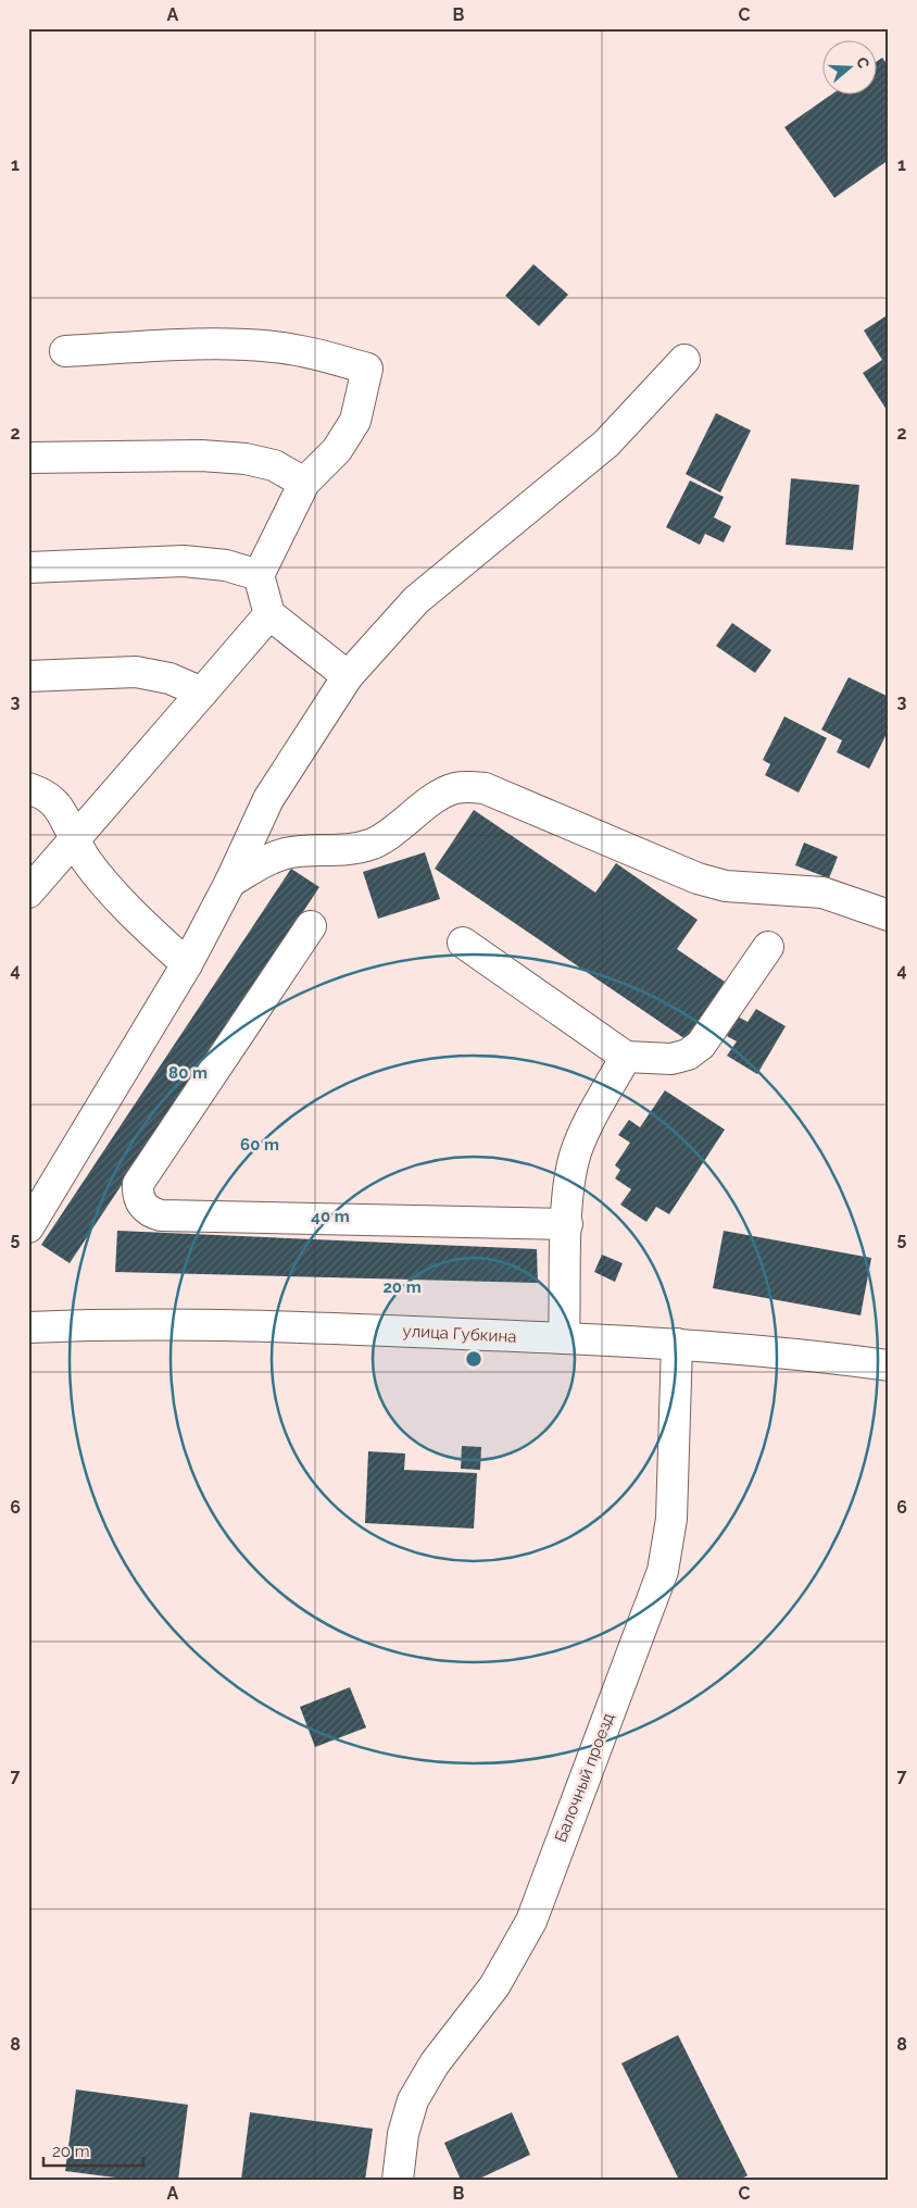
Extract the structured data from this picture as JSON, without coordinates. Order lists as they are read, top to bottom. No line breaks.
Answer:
{"streets":{"street":["улица Губкина","Балочный проезд"]},"crossings":[["улица Губкина","Балочный проезд"]],"scale_bar":"20 m","north":"right","grid":{"columns":["A","B","C"],"rows":["1","2","3","4","5","6","7","8"]},"rings":["80 m","60 m","40 m","20 m"]}
